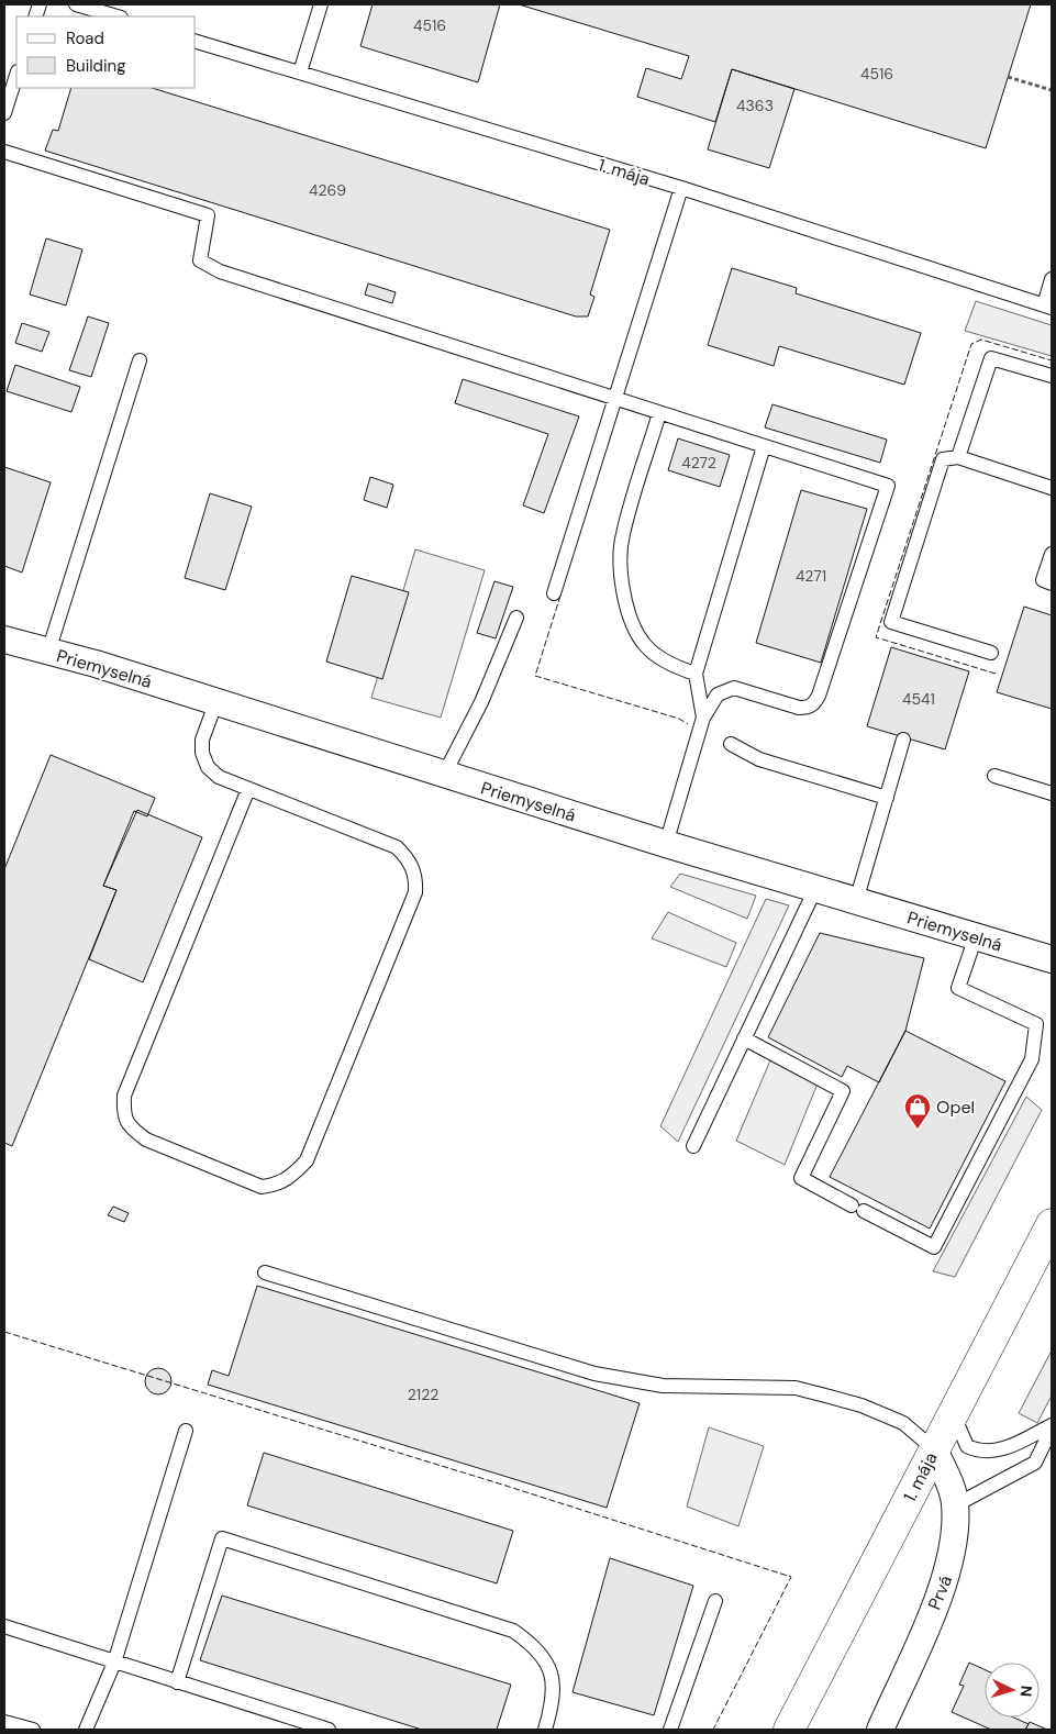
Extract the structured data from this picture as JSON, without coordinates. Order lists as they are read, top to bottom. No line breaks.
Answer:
{"streets":{"main road":["1. mája"],"street":["Priemyselná","Prvá"]},"crossings":[["1. mája","Prvá"]],"places":{"shop":["Opel"]},"house_numbers":["4516","4516","4363","4269","4272","4271","4541","2122"],"legend":["Road","Building"],"north":"right"}
